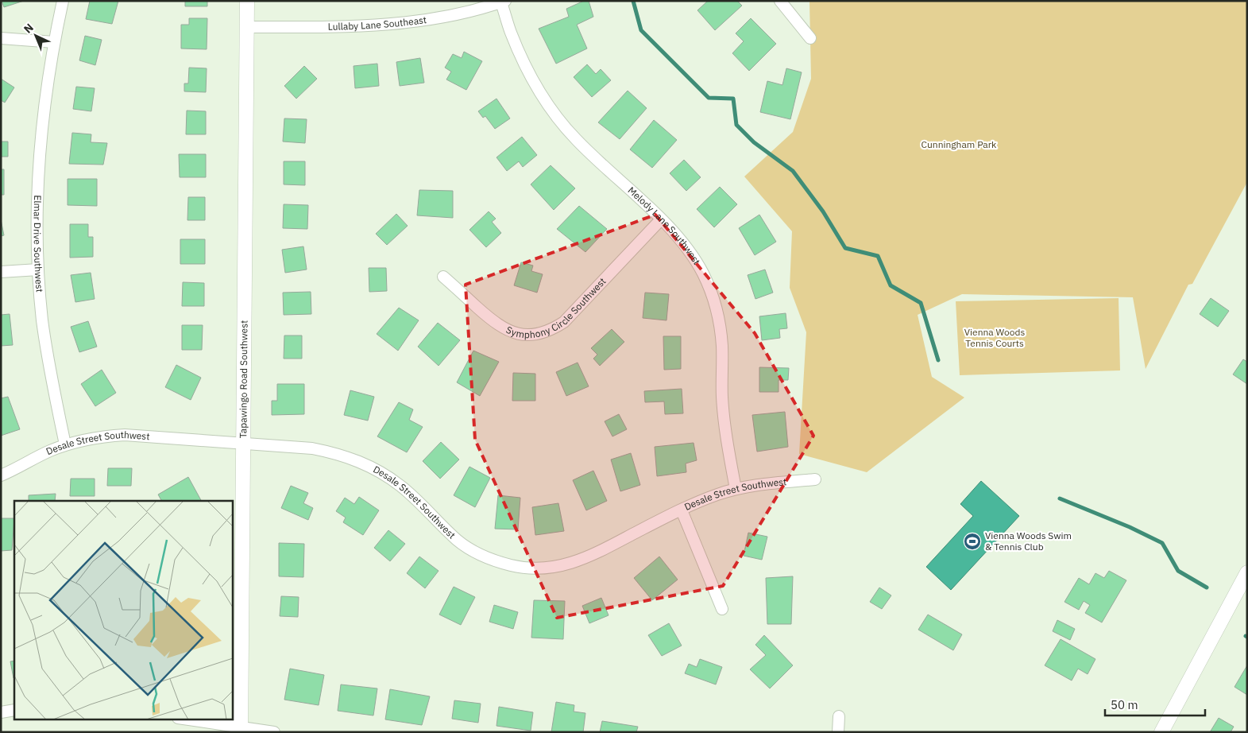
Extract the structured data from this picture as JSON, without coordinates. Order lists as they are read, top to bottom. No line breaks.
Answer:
{"streets":{"street":["Lullaby Lane Southeast","Melody Lane Southwest","Elmar Drive Southwest","Symphony Circle Southwest","Tapawingo Road Southwest","Desale Street Southwest"]},"crossings":[["Lullaby Lane Southeast","Melody Lane Southwest"],["Lullaby Lane Southeast","Tapawingo Road Southwest"],["Melody Lane Southwest","Symphony Circle Southwest"],["Melody Lane Southwest","Desale Street Southwest"],["Elmar Drive Southwest","Desale Street Southwest"],["Tapawingo Road Southwest","Desale Street Southwest"]],"parks":["Cunningham Park","Vienna Woods Tennis Courts"],"places":{"sports":["Vienna Woods Swim & Tennis Club"]},"scale_bar":"50 m","north":"top left"}
